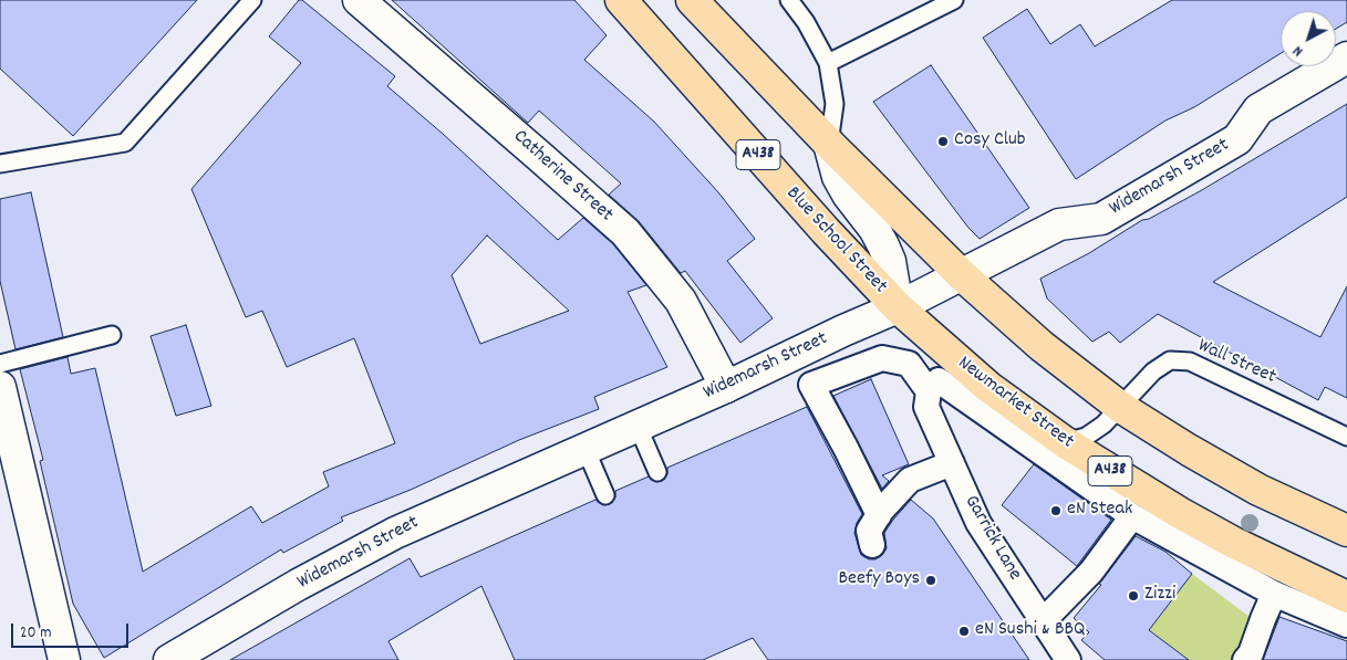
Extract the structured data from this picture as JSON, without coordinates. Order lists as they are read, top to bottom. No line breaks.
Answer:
{"streets":{"highway":["A438","Blue School Street","Newmarket Street"],"street":["Catherine Street","Widemarsh Street","Garrick Lane"],"lane":["Wall Street"]},"crossings":[["Catherine Street","Widemarsh Street"],["Widemarsh Street","Blue School Street"],["Widemarsh Street","Newmarket Street"],["Blue School Street","Newmarket Street"],["Wall Street","Newmarket Street"]],"places":["Cosy Club","eN Steak","Beefy Boys","Zizzi","eN Sushi & BBQ"],"scale_bar":"20 m","north":"bottom left"}
